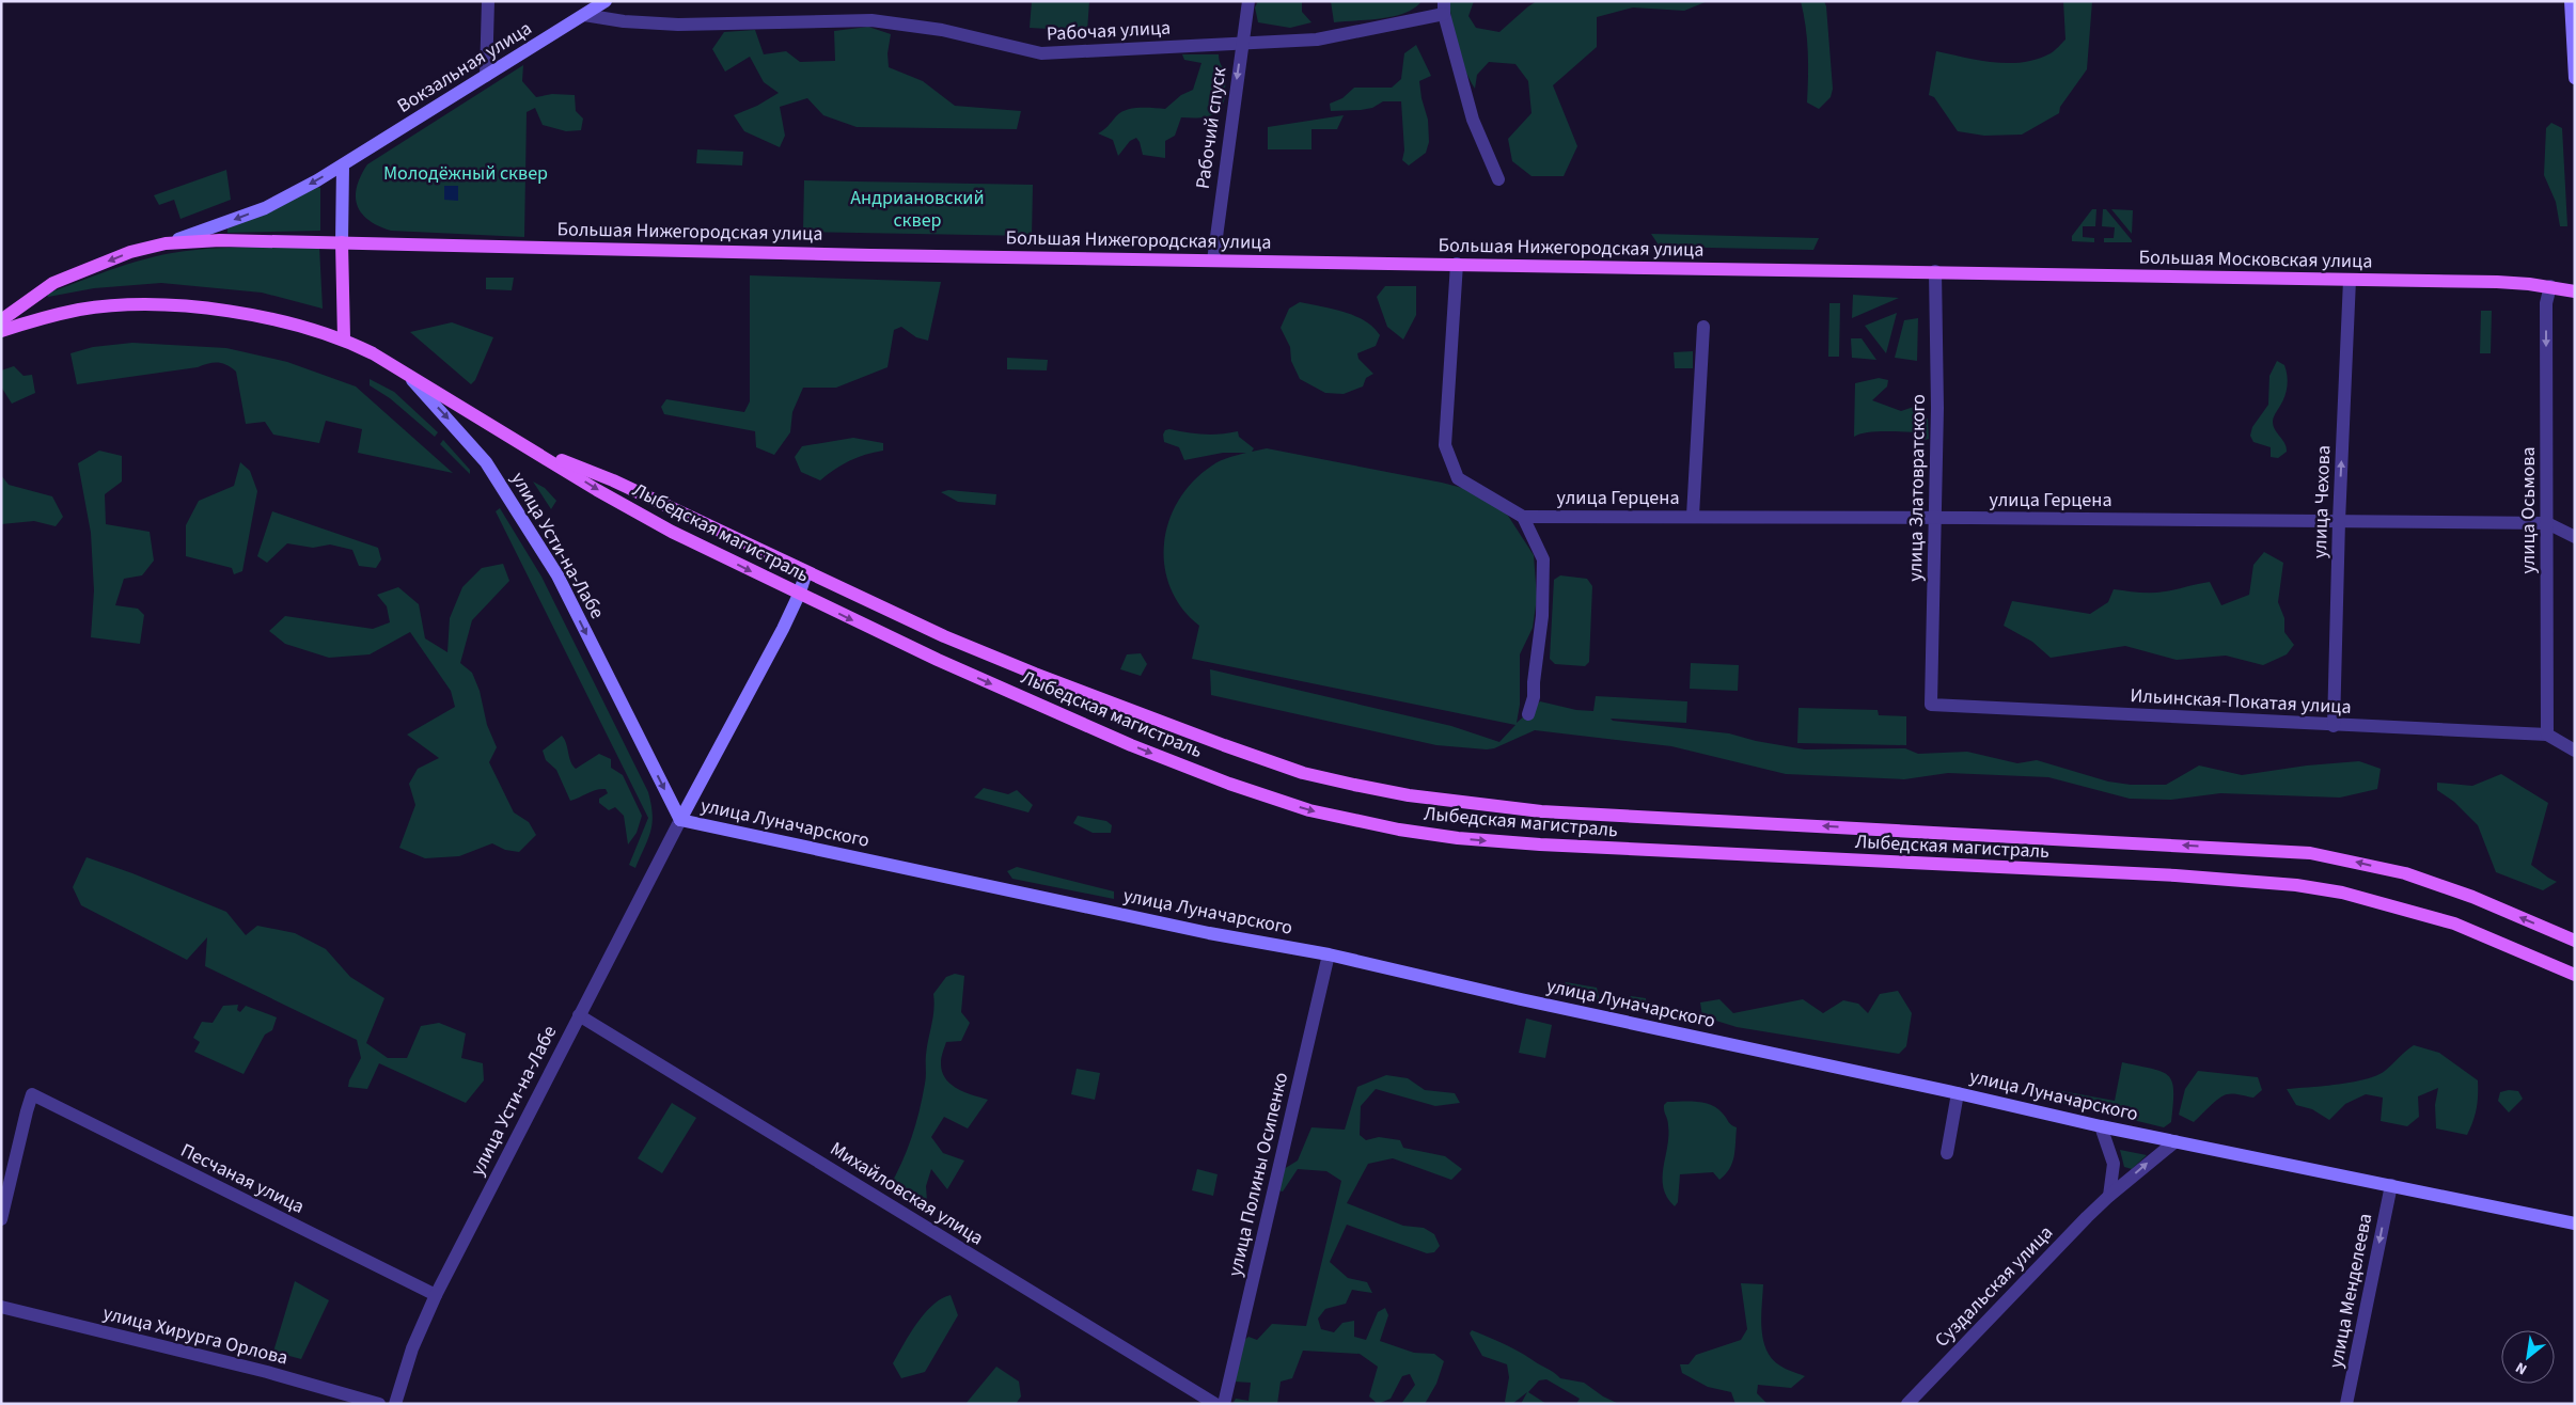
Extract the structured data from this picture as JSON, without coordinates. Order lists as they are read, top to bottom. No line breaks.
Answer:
{"streets":{"main road":["Вокзальная улица","Большая Нижегородская улица","Большая Московская улица","Лыбедская магистраль","улица Усти-на-Лабе","улица Луначарского"],"street":["Рабочая улица","Рабочий спуск","улица Златовратского","улица Герцена","улица Чехова","улица Осьмова","Ильинская-Покатая улица","улица Полины Осипенко","Песчаная улица","Михайловская улица","Суздальская улица","улица Менделеева","улица Хирурга Орлова"]},"crossings":[["Рабочая улица","Вокзальная улица"],["Рабочая улица","Рабочий спуск"],["Вокзальная улица","Большая Нижегородская улица"],["Рабочий спуск","Большая Нижегородская улица"],["Большая Нижегородская улица","Большая Московская улица"],["Большая Нижегородская улица","улица Златовратского"],["Большая Московская улица","улица Златовратского"],["Большая Московская улица","улица Чехова"],["Большая Московская улица","улица Осьмова"],["улица Златовратского","улица Герцена"],["улица Златовратского","Ильинская-Покатая улица"],["улица Герцена","улица Чехова"],["улица Герцена","улица Осьмова"],["улица Чехова","Ильинская-Покатая улица"],["улица Осьмова","Ильинская-Покатая улица"],["Лыбедская магистраль","улица Усти-на-Лабе"],["улица Усти-на-Лабе","улица Луначарского"],["улица Усти-на-Лабе","Песчаная улица"],["улица Усти-на-Лабе","Михайловская улица"],["улица Луначарского","улица Полины Осипенко"],["улица Луначарского","Суздальская улица"],["улица Луначарского","улица Менделеева"]],"one_way":["Вокзальная улица","Рабочий спуск","улица Чехова","улица Осьмова","улица Менделеева"],"parks":["Молодёжный сквер","Андриановский сквер"],"north":"bottom left"}
